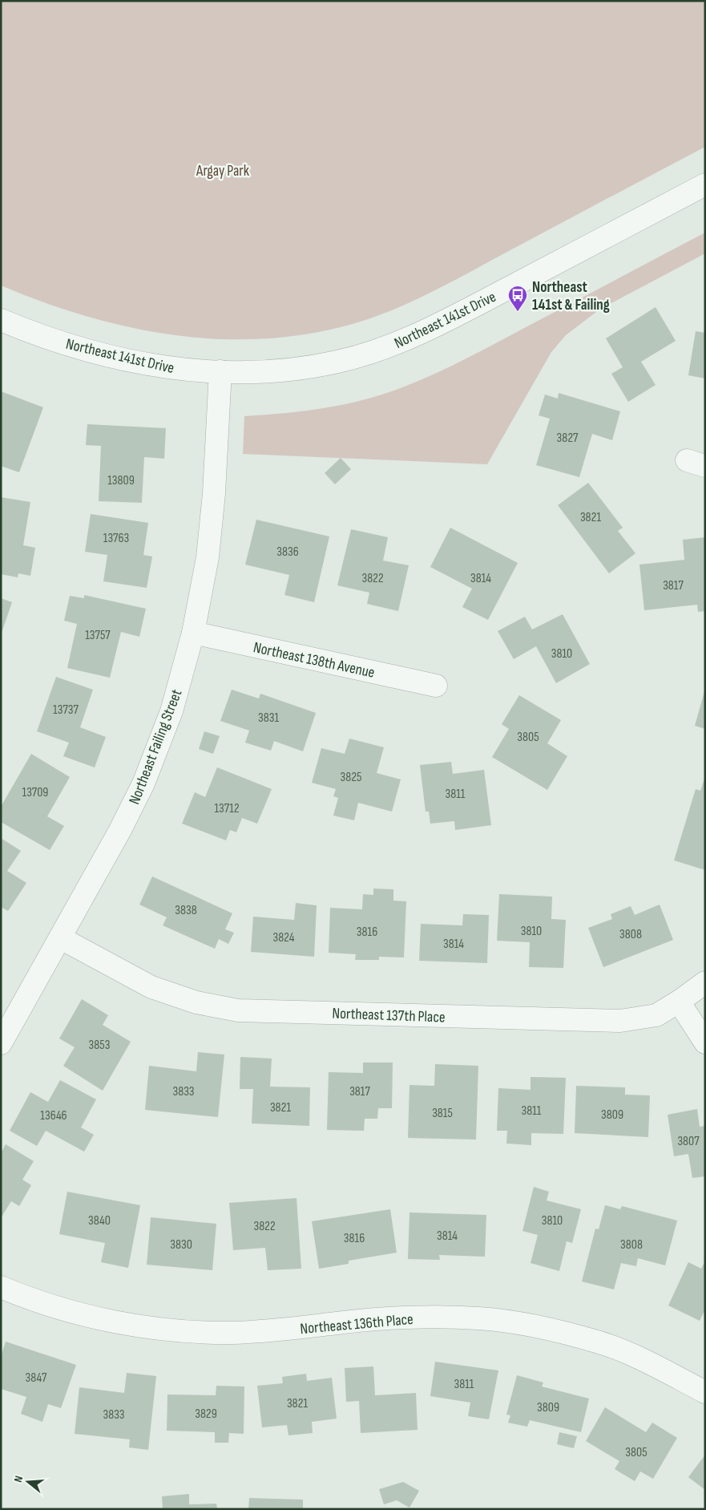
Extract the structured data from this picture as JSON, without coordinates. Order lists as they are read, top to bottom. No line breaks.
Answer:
{"streets":{"street":["Northeast 141st Drive","Northeast 138th Avenue","Northeast Failing Street","Northeast 137th Place","Northeast 136th Place"]},"crossings":[["Northeast 141st Drive","Northeast Failing Street"],["Northeast 138th Avenue","Northeast Failing Street"],["Northeast Failing Street","Northeast 137th Place"]],"parks":["Argay Park"],"places":{"bus stop":["Northeast 141st & Failing"]},"house_numbers":["3827","13809","3821","13763","3836","3822","3814","3817","13757","3810","13737","3831","3805","3825","13709","3811","13712","3838","3810","3816","3808","3824","3814","3853","3833","3817","3821","3811","3815","3809","13646","3807","3840","3810","3822","3814","3816","3830","3808","3847","3811","3821","3809","3829","3833","3805"],"north":"left"}
